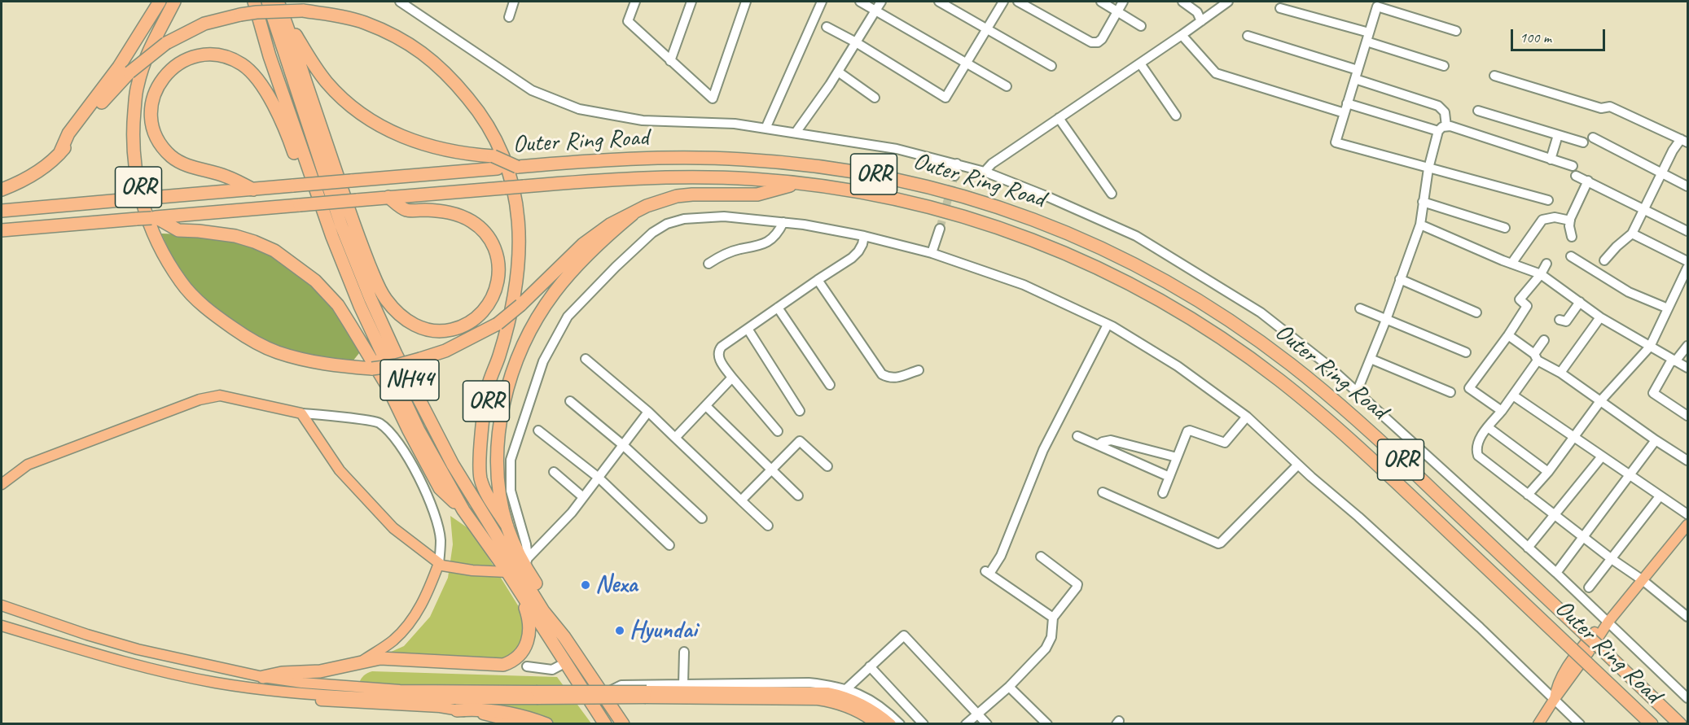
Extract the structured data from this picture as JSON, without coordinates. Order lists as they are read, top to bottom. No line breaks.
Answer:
{"streets":{"highway":["Outer Ring Road","ORR","NH44"]},"crossings":[["Outer Ring Road","ORR"],["ORR","NH44"]],"places":["Nexa","Hyundai"],"scale_bar":"100 m"}
